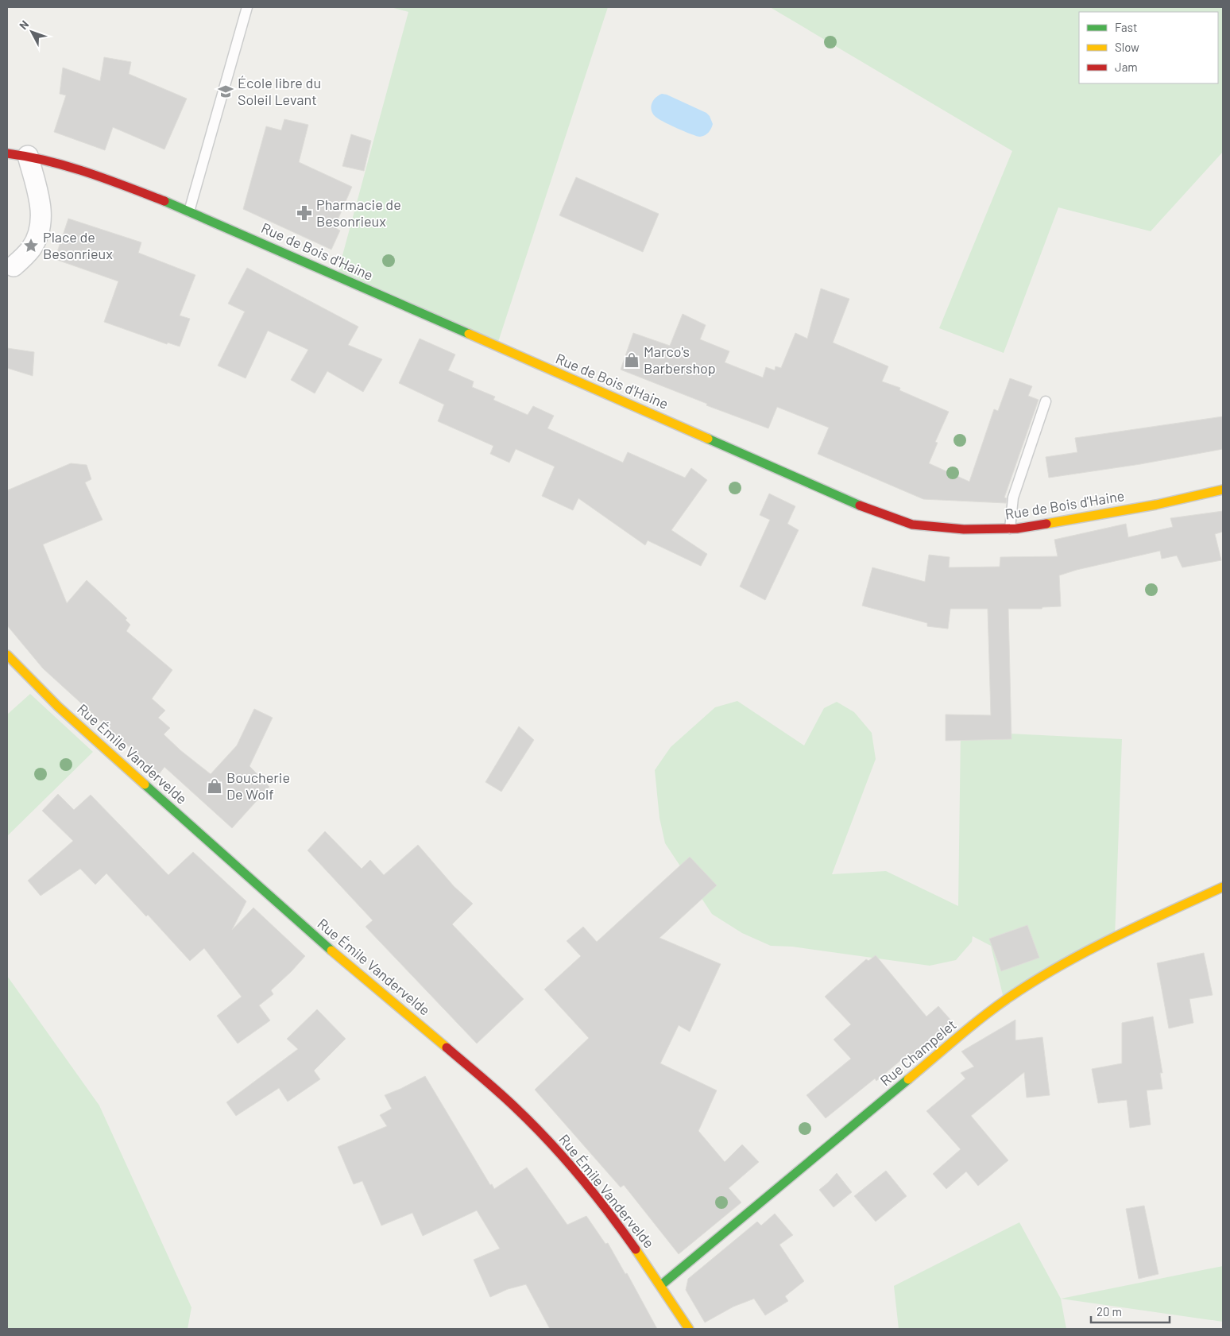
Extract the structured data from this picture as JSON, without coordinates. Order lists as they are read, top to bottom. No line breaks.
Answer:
{"streets":{"street":["Rue de Bois d'Haine","Rue Émile Vandervelde","Rue Champelet"]},"crossings":[["Rue Émile Vandervelde","Rue Champelet"]],"places":{"school or university":["École libre du Soleil Levant"],"pharmacy":["Pharmacie de Besonrieux"],"place":["Place de Besonrieux"],"shop":["Marco's Barbershop","Boucherie De Wolf"]},"legend":["Fast","Slow","Jam"],"scale_bar":"20 m","north":"top left"}
